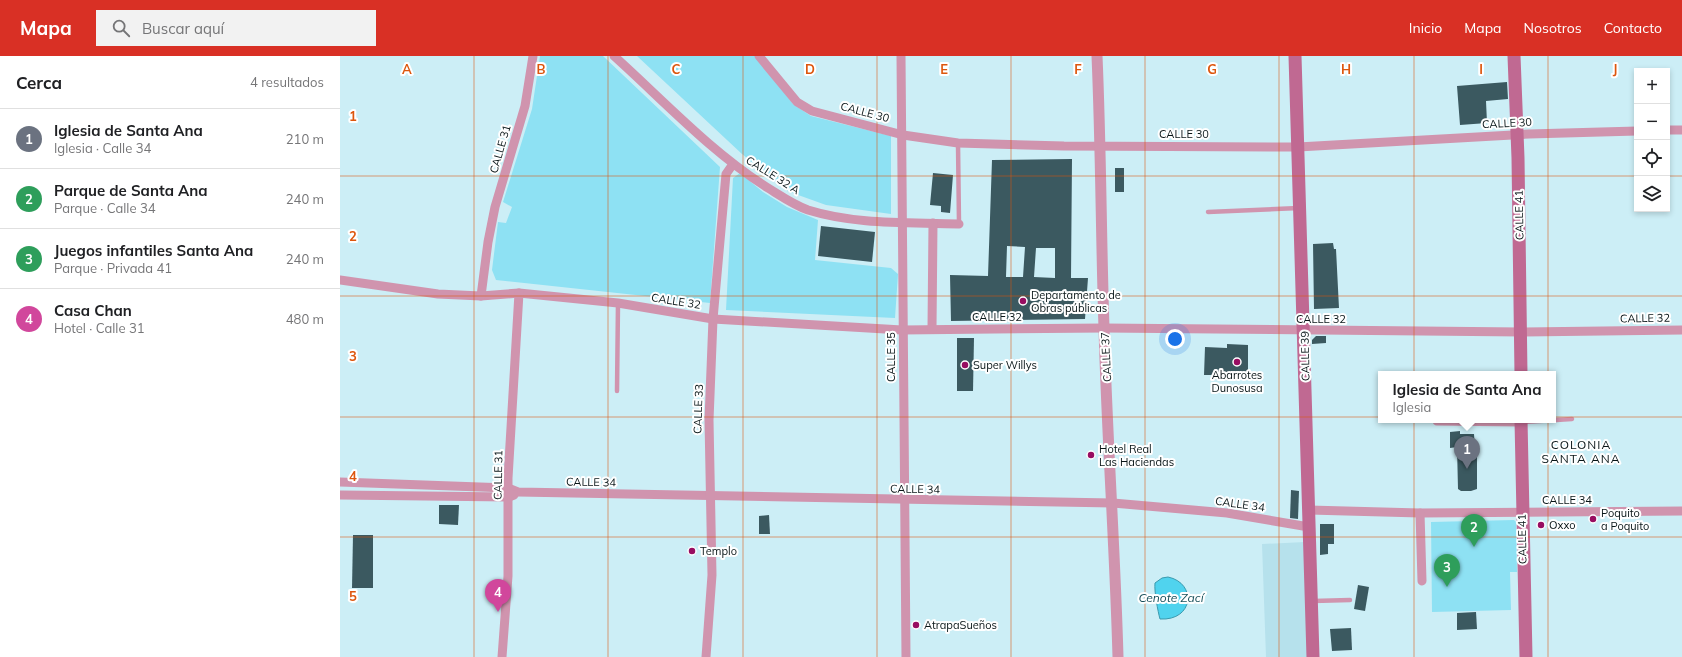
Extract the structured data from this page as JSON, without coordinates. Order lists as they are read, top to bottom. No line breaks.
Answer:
{"streets":{"main road":["CALLE 41","CALLE 39"],"street":["CALLE 30","CALLE 31","CALLE 32 A","CALLE 32","CALLE 35","CALLE 37","CALLE 33","CALLE 34"]},"crossings":[["CALLE 30","CALLE 41"],["CALLE 30","CALLE 39"],["CALLE 30","CALLE 35"],["CALLE 30","CALLE 37"],["CALLE 31","CALLE 32"],["CALLE 31","CALLE 34"],["CALLE 32 A","CALLE 35"],["CALLE 32 A","CALLE 33"],["CALLE 41","CALLE 32"],["CALLE 41","CALLE 34"],["CALLE 32","CALLE 39"],["CALLE 32","CALLE 35"],["CALLE 32","CALLE 37"],["CALLE 32","CALLE 33"],["CALLE 39","CALLE 34"],["CALLE 35","CALLE 34"],["CALLE 37","CALLE 34"],["CALLE 33","CALLE 34"]],"districts":["COLONIA SANTA ANA"],"water":["Cenote Zací"],"places":["Departamento de Obras públicas","Abarrotes Dunosusa","Super Willys","Hotel Real Las Haciendas","Poquito a Poquito","Oxxo","Templo","AtrapaSueños"],"page":{"header":"Mapa","search":"Buscar aquí","nav":["Inicio","Mapa","Nosotros","Contacto"],"heading":["Cerca","4 resultados"],"map_buttons":["+","−"],"list":[{"mark":"1","name":"Iglesia de Santa Ana","note":"Iglesia · Calle 34","value":"210 m"},{"mark":"2","name":"Parque de Santa Ana","note":"Parque · Calle 34","value":"240 m"},{"mark":"3","name":"Juegos infantiles Santa Ana","note":"Parque · Privada 41","value":"240 m"},{"mark":"4","name":"Casa Chan","note":"Hotel · Calle 31","value":"480 m"}],"popup":["Iglesia de Santa Ana","Iglesia"],"pins":["1","2","3","4"]},"grid":{"columns":["A","B","C","D","E","F","G","H","I","J"],"rows":["1","2","3","4","5"]}}
